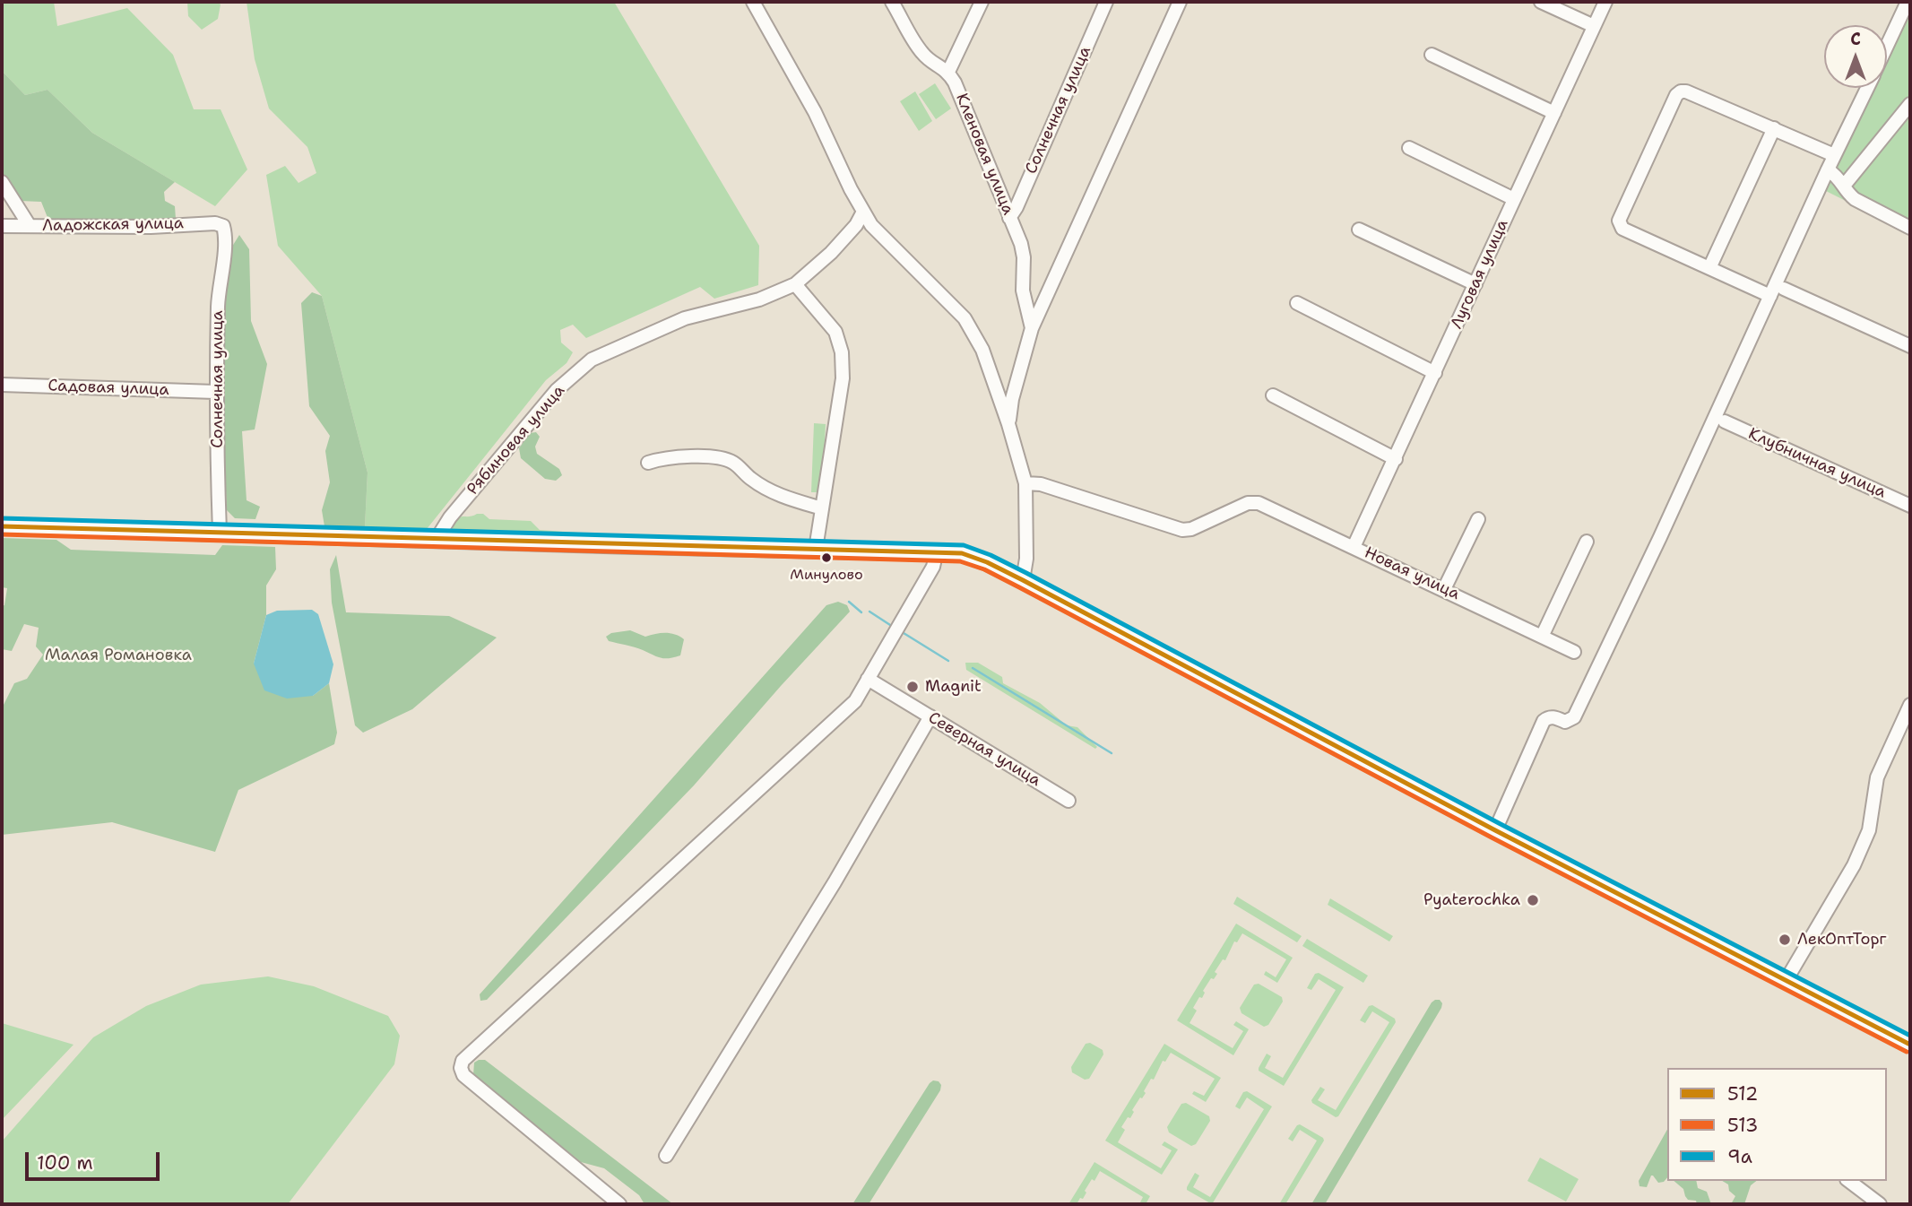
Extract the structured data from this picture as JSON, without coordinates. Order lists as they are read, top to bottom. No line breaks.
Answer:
{"streets":{"street":["Солнечная улица","Кленовая улица","Ладожская улица","Луговая улица","Садовая улица","Рябиновая улица","Клубничная улица","Новая улица","Северная улица"]},"crossings":[["Солнечная улица","Кленовая улица"],["Солнечная улица","Ладожская улица"],["Солнечная улица","Садовая улица"],["Луговая улица","Новая улица"]],"parks":["Малая Романовка"],"places":["Минулово","Magnit","Pyaterochka","ЛекОптТорг"],"lines":["transit line 9а","transit line 512","transit line 513"],"legend":["512","513","9а"],"scale_bar":"100 m","north":"top"}
